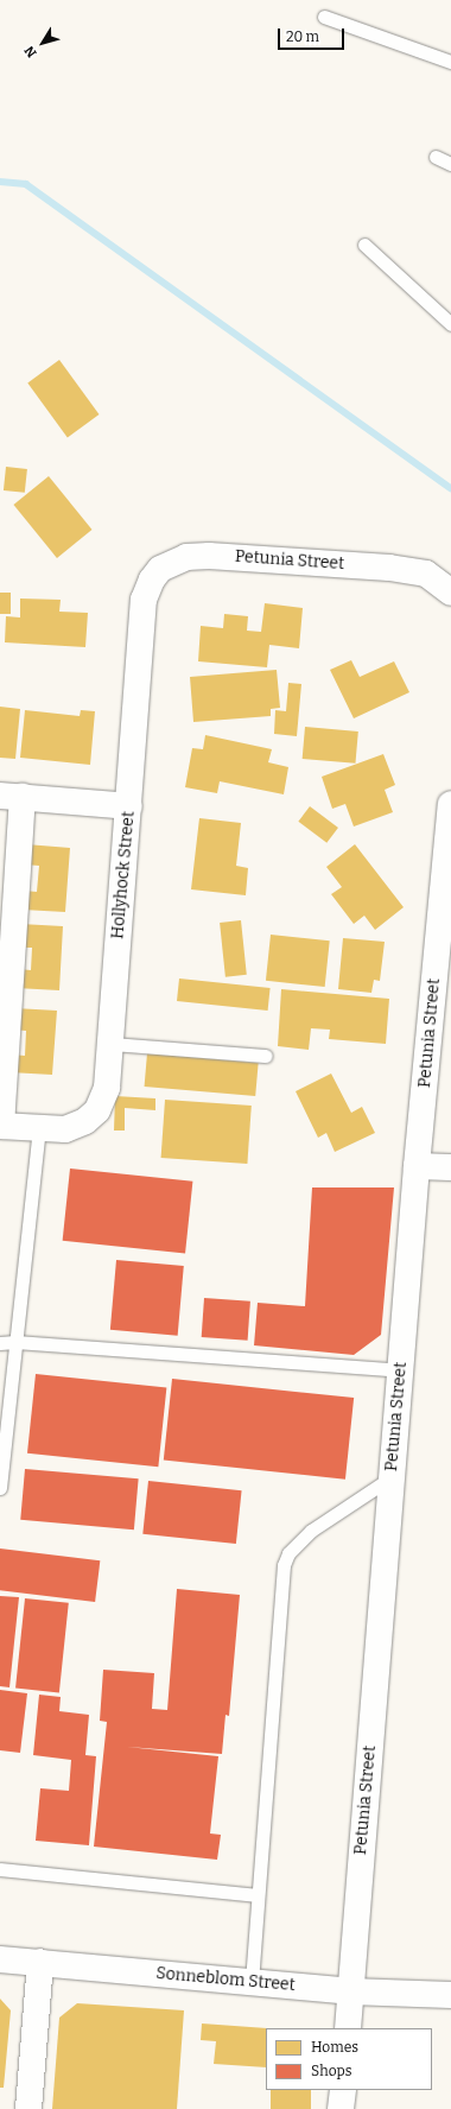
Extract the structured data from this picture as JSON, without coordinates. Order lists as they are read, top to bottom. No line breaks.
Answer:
{"streets":{"street":["Petunia Street","Hollyhock Street","Sonneblom Street"]},"crossings":[["Petunia Street","Hollyhock Street"],["Petunia Street","Sonneblom Street"]],"legend":["Homes","Shops"],"scale_bar":"20 m","north":"bottom left"}
